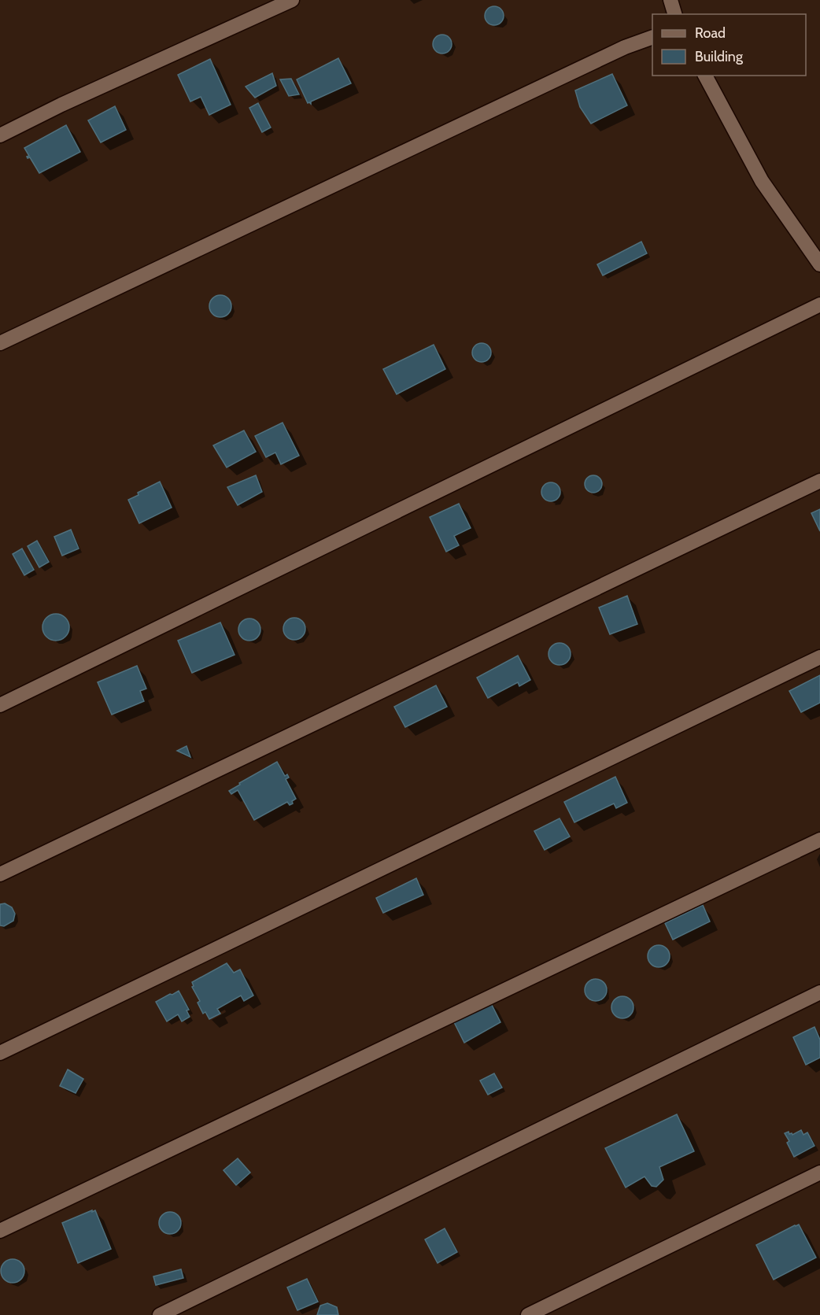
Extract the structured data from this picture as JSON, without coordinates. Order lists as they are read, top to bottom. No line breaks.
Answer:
{"legend":["Road","Building"]}
